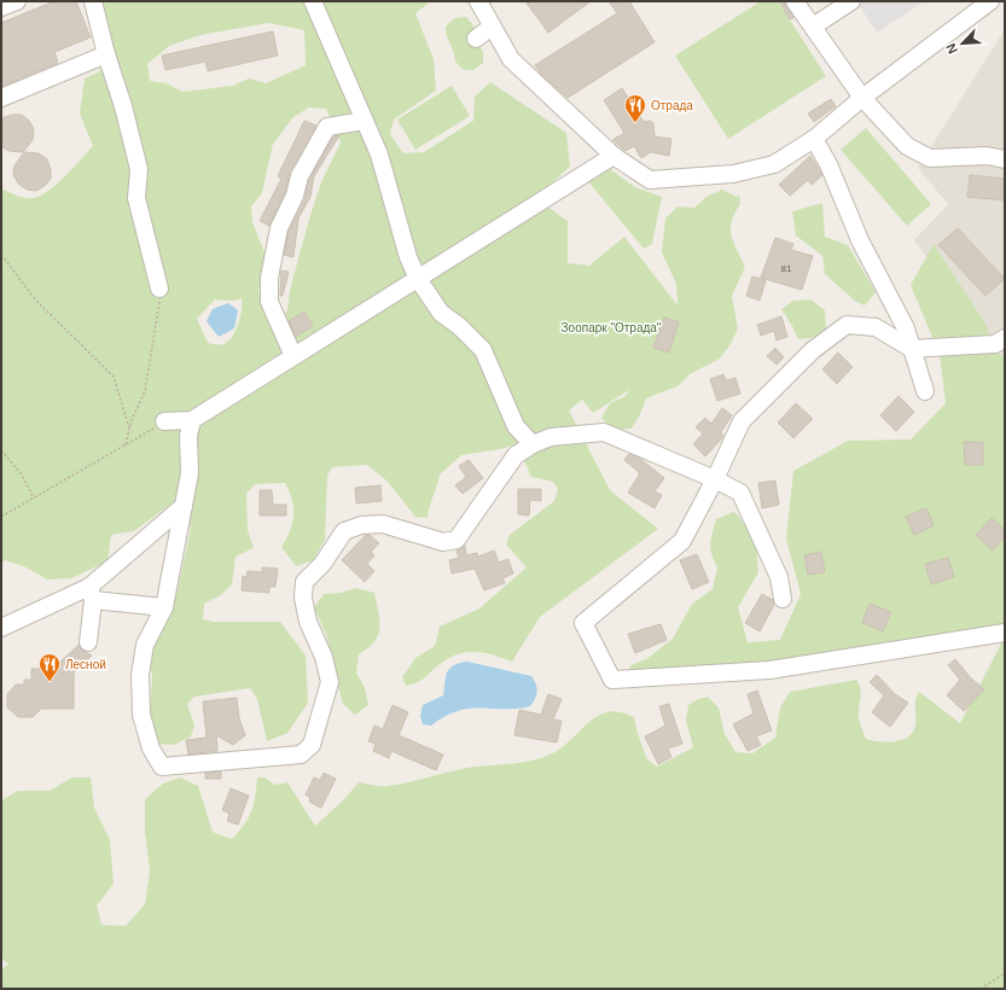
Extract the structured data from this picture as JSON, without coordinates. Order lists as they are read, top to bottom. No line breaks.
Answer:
{"parks":["Зоопарк \"Отрада\""],"places":{"restaurant":["Отрада","Лесной"]},"house_numbers":["81"],"north":"bottom left"}
